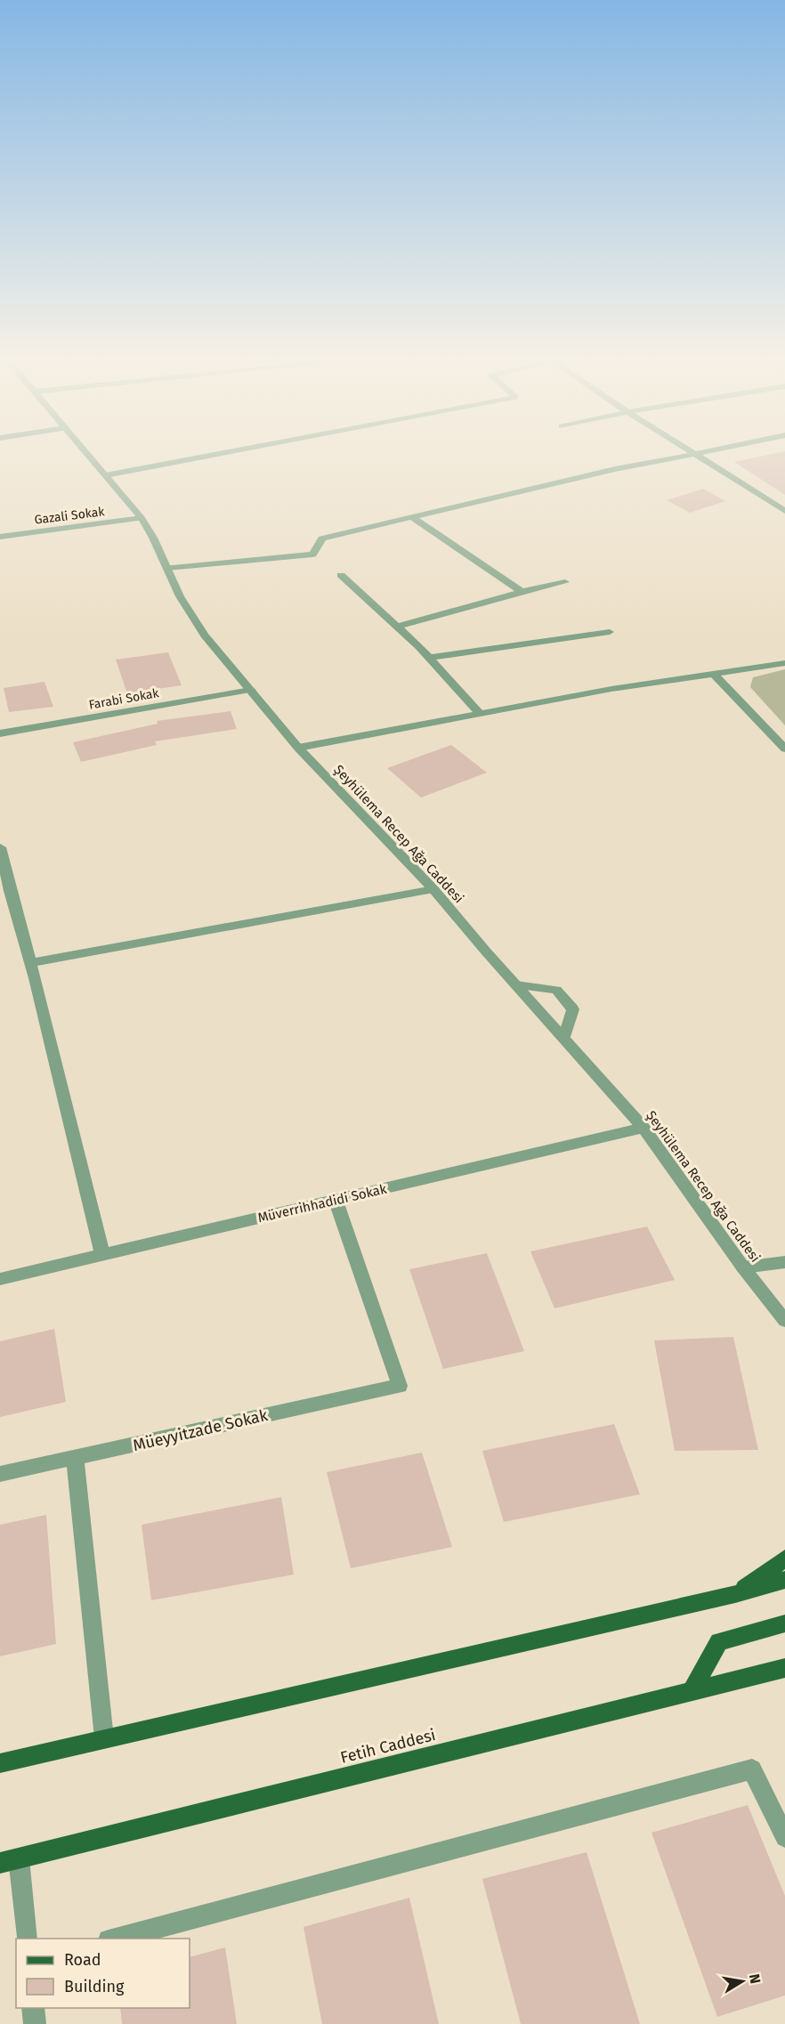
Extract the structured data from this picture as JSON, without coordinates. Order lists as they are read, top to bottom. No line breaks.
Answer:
{"streets":{"main road":["Fetih Caddesi"],"street":["Gazali Sokak","Farabi Sokak","Şeyhülema Recep Ağa Caddesi","Müverrihhadidi Sokak","Müeyyitzade Sokak"]},"crossings":[["Gazali Sokak","Şeyhülema Recep Ağa Caddesi"],["Farabi Sokak","Şeyhülema Recep Ağa Caddesi"],["Şeyhülema Recep Ağa Caddesi","Müverrihhadidi Sokak"],["Müverrihhadidi Sokak","Müeyyitzade Sokak"]],"legend":["Road","Building"],"north":"right"}
